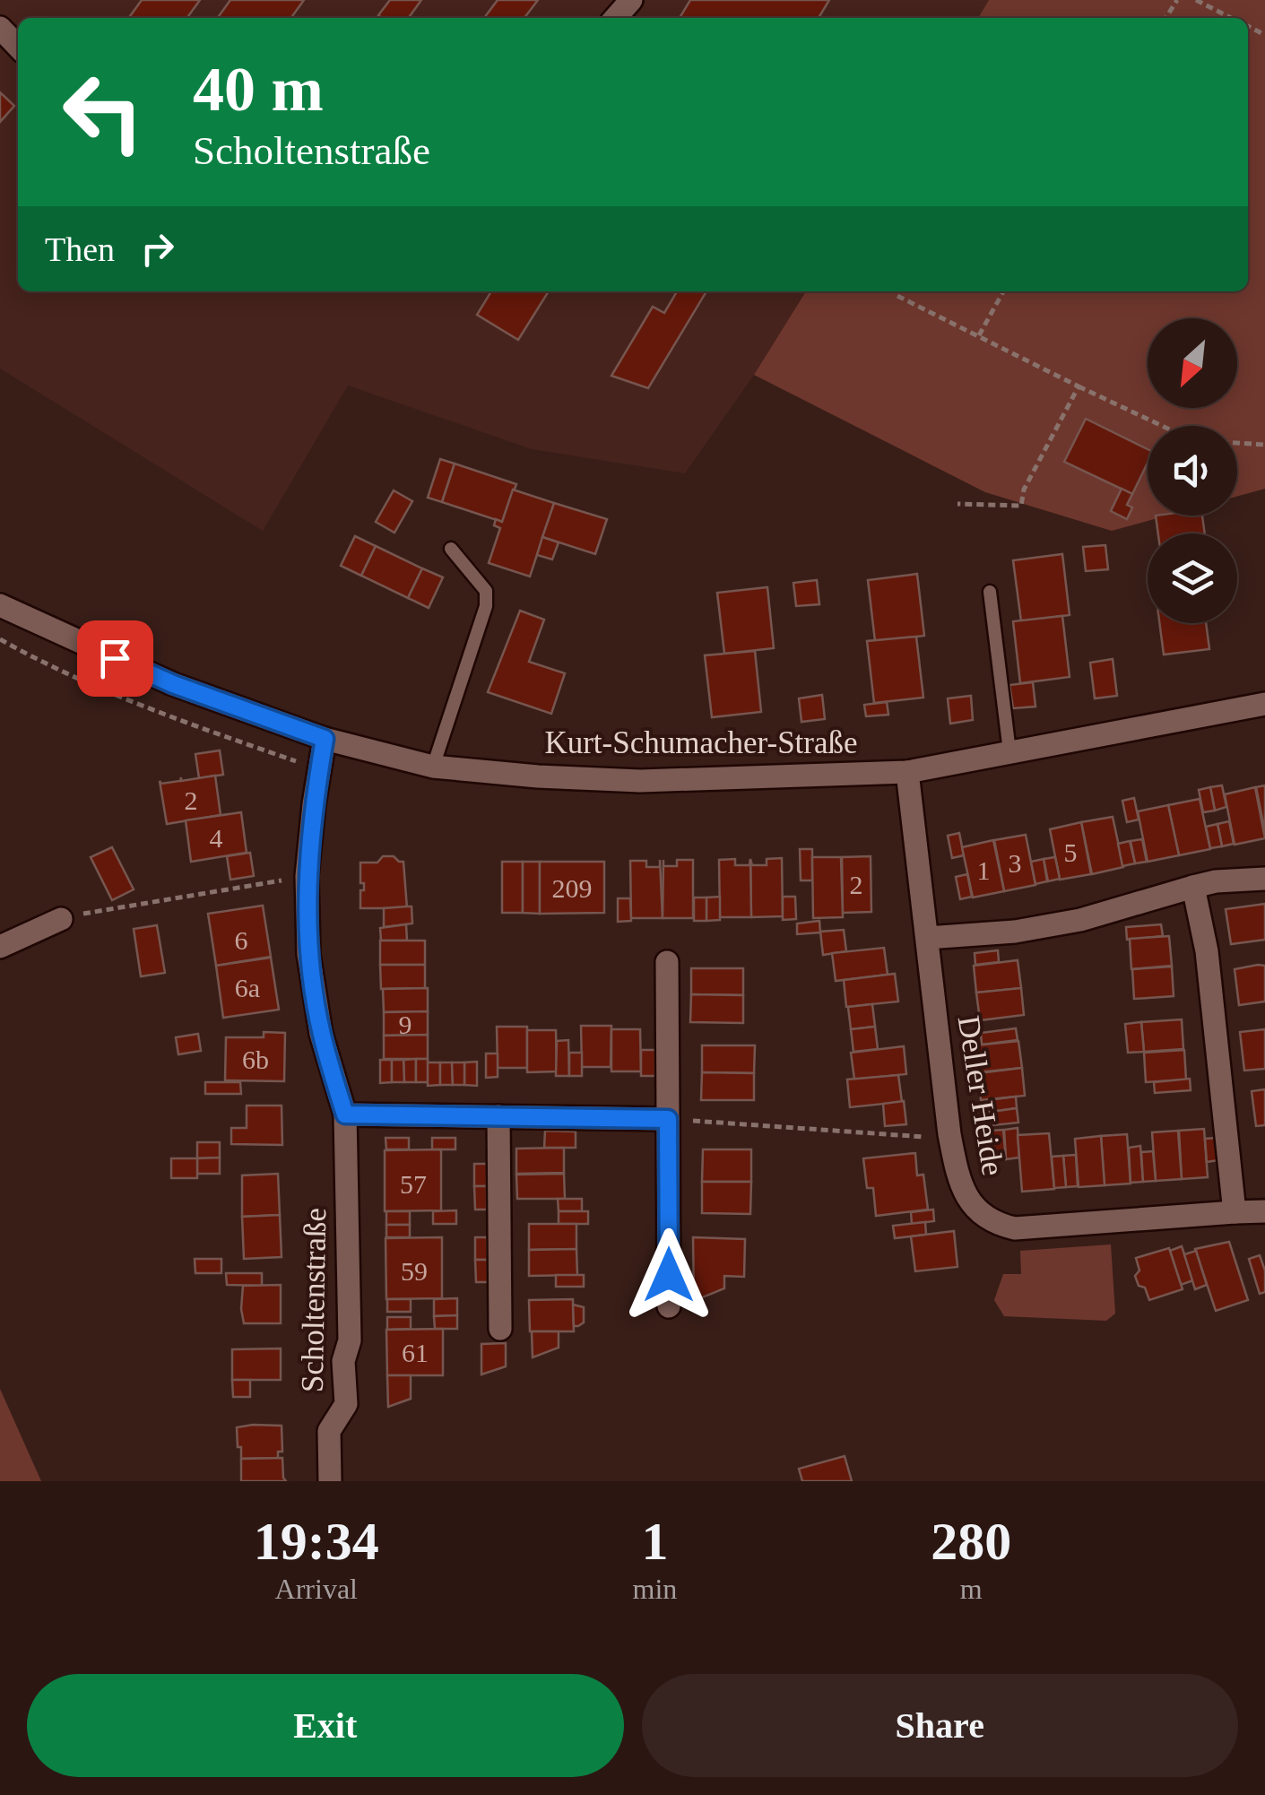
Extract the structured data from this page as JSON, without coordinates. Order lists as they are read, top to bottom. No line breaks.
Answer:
{"streets":{"street":["Kurt-Schumacher-Straße","Deller Heide","Scholtenstraße"]},"crossings":[["Kurt-Schumacher-Straße","Deller Heide"],["Kurt-Schumacher-Straße","Scholtenstraße"]],"house_numbers":["2","4","5","3","1","2","209","6","6a","9","6b","57","59","61"],"north":"bottom left","page":{"turn":["40 m","Scholtenstraße"],"then":"Then","eta":["19:34","Arrival","1","min","280","m"],"buttons":["Exit","Share"]}}
